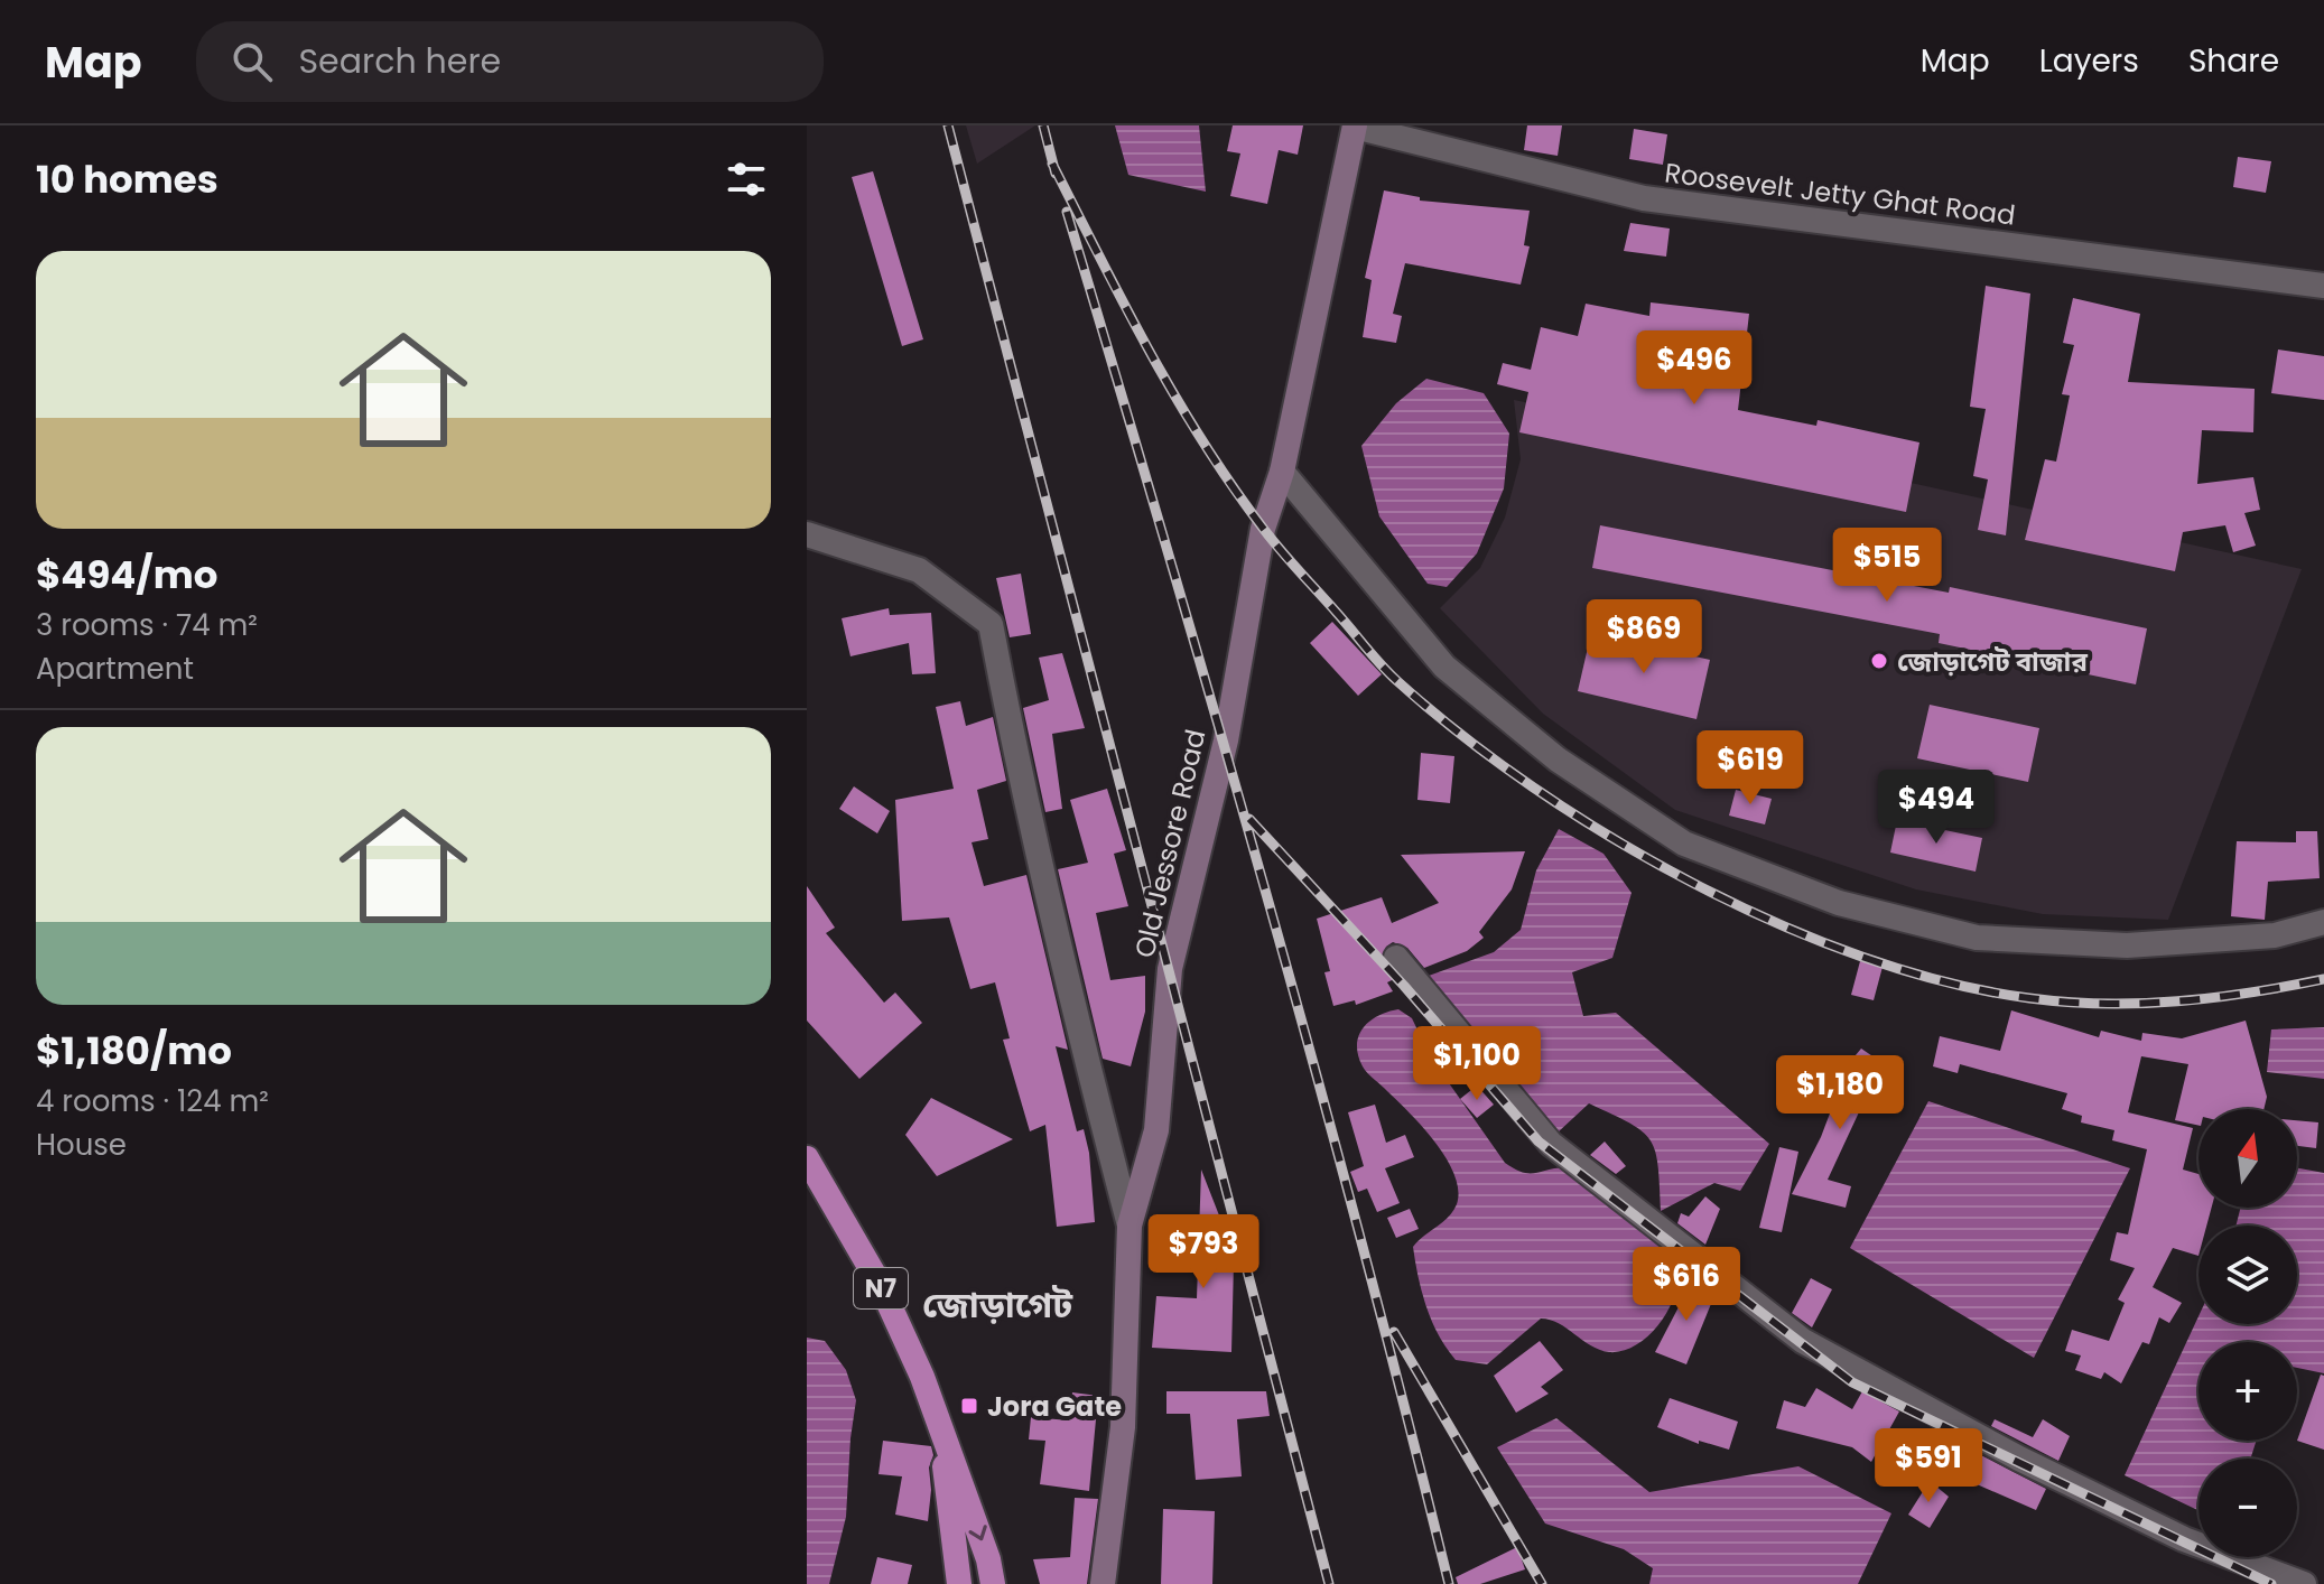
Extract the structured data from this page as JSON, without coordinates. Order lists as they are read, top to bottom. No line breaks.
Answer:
{"streets":{"highway":["N7"],"main road":["Old Jessore Road"],"street":["Roosevelt Jetty Ghat Road"]},"crossings":[["Roosevelt Jetty Ghat Road","Old Jessore Road"]],"districts":["জোড়াগেট"],"places":{"other":["জোড়াগেট বাজার"],"transit":["Jora Gate"]},"north":"top","page":{"header":"Map","search":"Search here","nav":["Map","Layers","Share"],"heading":"10 homes","list":[{"name":"$494/mo","note":"3 rooms · 74 m² · Apartment"},{"name":"$1,180/mo","note":"4 rooms · 124 m² · House"}],"price":["$496","$515","$869","$619","$494","$1,100","$1,180","$793","$616","$591"],"map_buttons":["+","−"]}}
